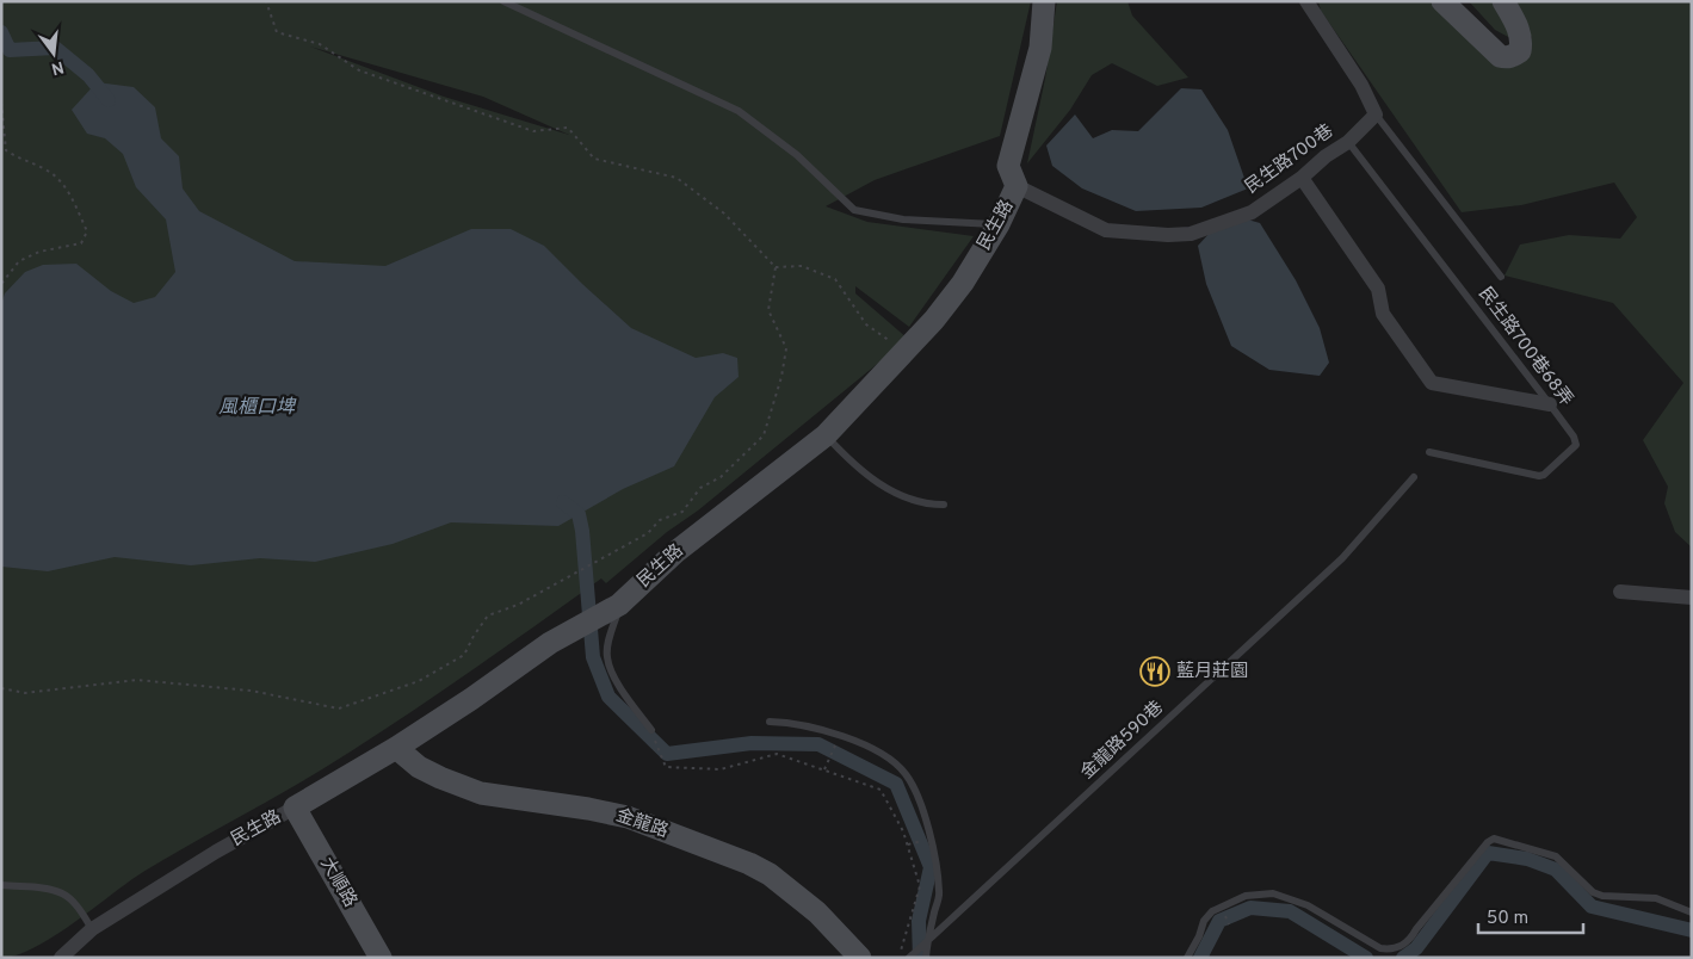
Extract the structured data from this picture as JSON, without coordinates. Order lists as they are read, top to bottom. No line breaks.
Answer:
{"streets":{"street":["民生路700巷","民生路","金龍路","大順路"],"lane":["民生路700巷68弄","金龍路590巷"]},"crossings":[["民生路700巷","民生路"],["民生路700巷","民生路700巷68弄"],["民生路","金龍路"],["民生路","大順路"]],"water":["風櫃口埤"],"places":{"restaurant":["藍月莊園"]},"scale_bar":"50 m","north":"bottom"}
